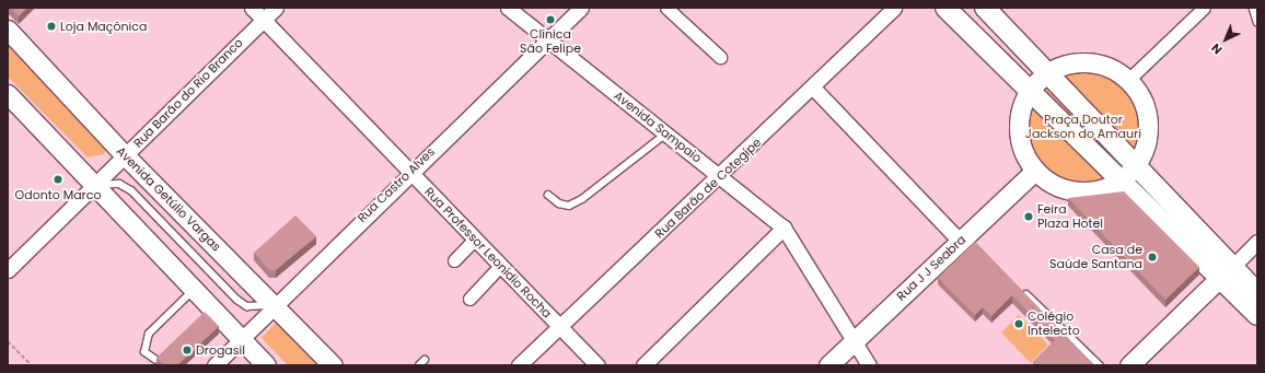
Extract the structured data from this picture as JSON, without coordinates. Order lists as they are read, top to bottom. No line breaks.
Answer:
{"streets":{"main road":["Avenida Getúlio Vargas","Rua J J Seabra"],"street":["Rua Barão do Rio Branco","Avenida Sampaio","Rua Castro Alves","Rua Barão de Cotegipe","Rua Professor Leonídio Rocha"]},"crossings":[["Rua Barão do Rio Branco","Avenida Getúlio Vargas"],["Rua Barão do Rio Branco","Rua Professor Leonídio Rocha"],["Avenida Sampaio","Rua Castro Alves"],["Avenida Sampaio","Rua Barão de Cotegipe"],["Avenida Sampaio","Rua J J Seabra"],["Rua Castro Alves","Avenida Getúlio Vargas"],["Rua Castro Alves","Rua Professor Leonídio Rocha"],["Rua Barão de Cotegipe","Rua Professor Leonídio Rocha"]],"parks":["Praça Doutor Jackson do Amauri"],"places":["Clínica São Felipe","Loja Maçônica","Odonto Marco","Feira Plaza Hotel","Casa de Saúde Santana","Colégio Intelecto","Drogasil"],"north":"bottom left"}
